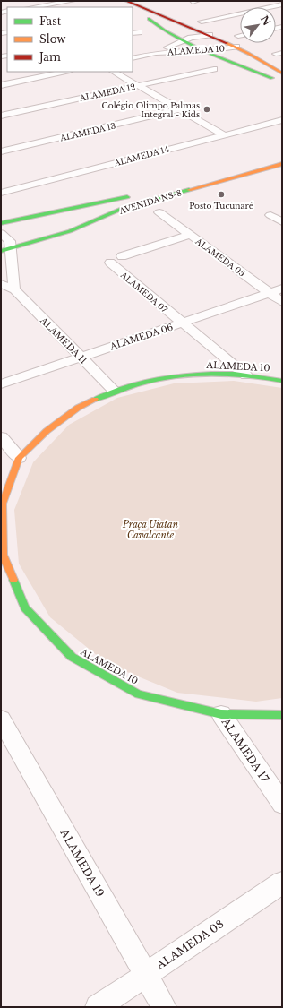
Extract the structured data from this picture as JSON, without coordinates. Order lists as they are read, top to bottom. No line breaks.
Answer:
{"streets":{"street":["ALAMEDA 10","ALAMEDA 12","ALAMEDA 13","ALAMEDA 14","AVENIDA NS-8","ALAMEDA 05","ALAMEDA 07","ALAMEDA 06","ALAMEDA 11","ALAMEDA 17","ALAMEDA 19","ALAMEDA 08"]},"crossings":[["ALAMEDA 10","ALAMEDA 07"],["ALAMEDA 10","ALAMEDA 11"],["ALAMEDA 10","ALAMEDA 17"],["ALAMEDA 05","ALAMEDA 06"],["ALAMEDA 07","ALAMEDA 06"],["ALAMEDA 06","ALAMEDA 11"],["ALAMEDA 19","ALAMEDA 08"]],"parks":["Praça Uiatan Cavalcante"],"places":["Colégio Olimpo Palmas Integral - Kids","Posto Tucunaré"],"legend":["Fast","Slow","Jam"],"north":"top right"}
